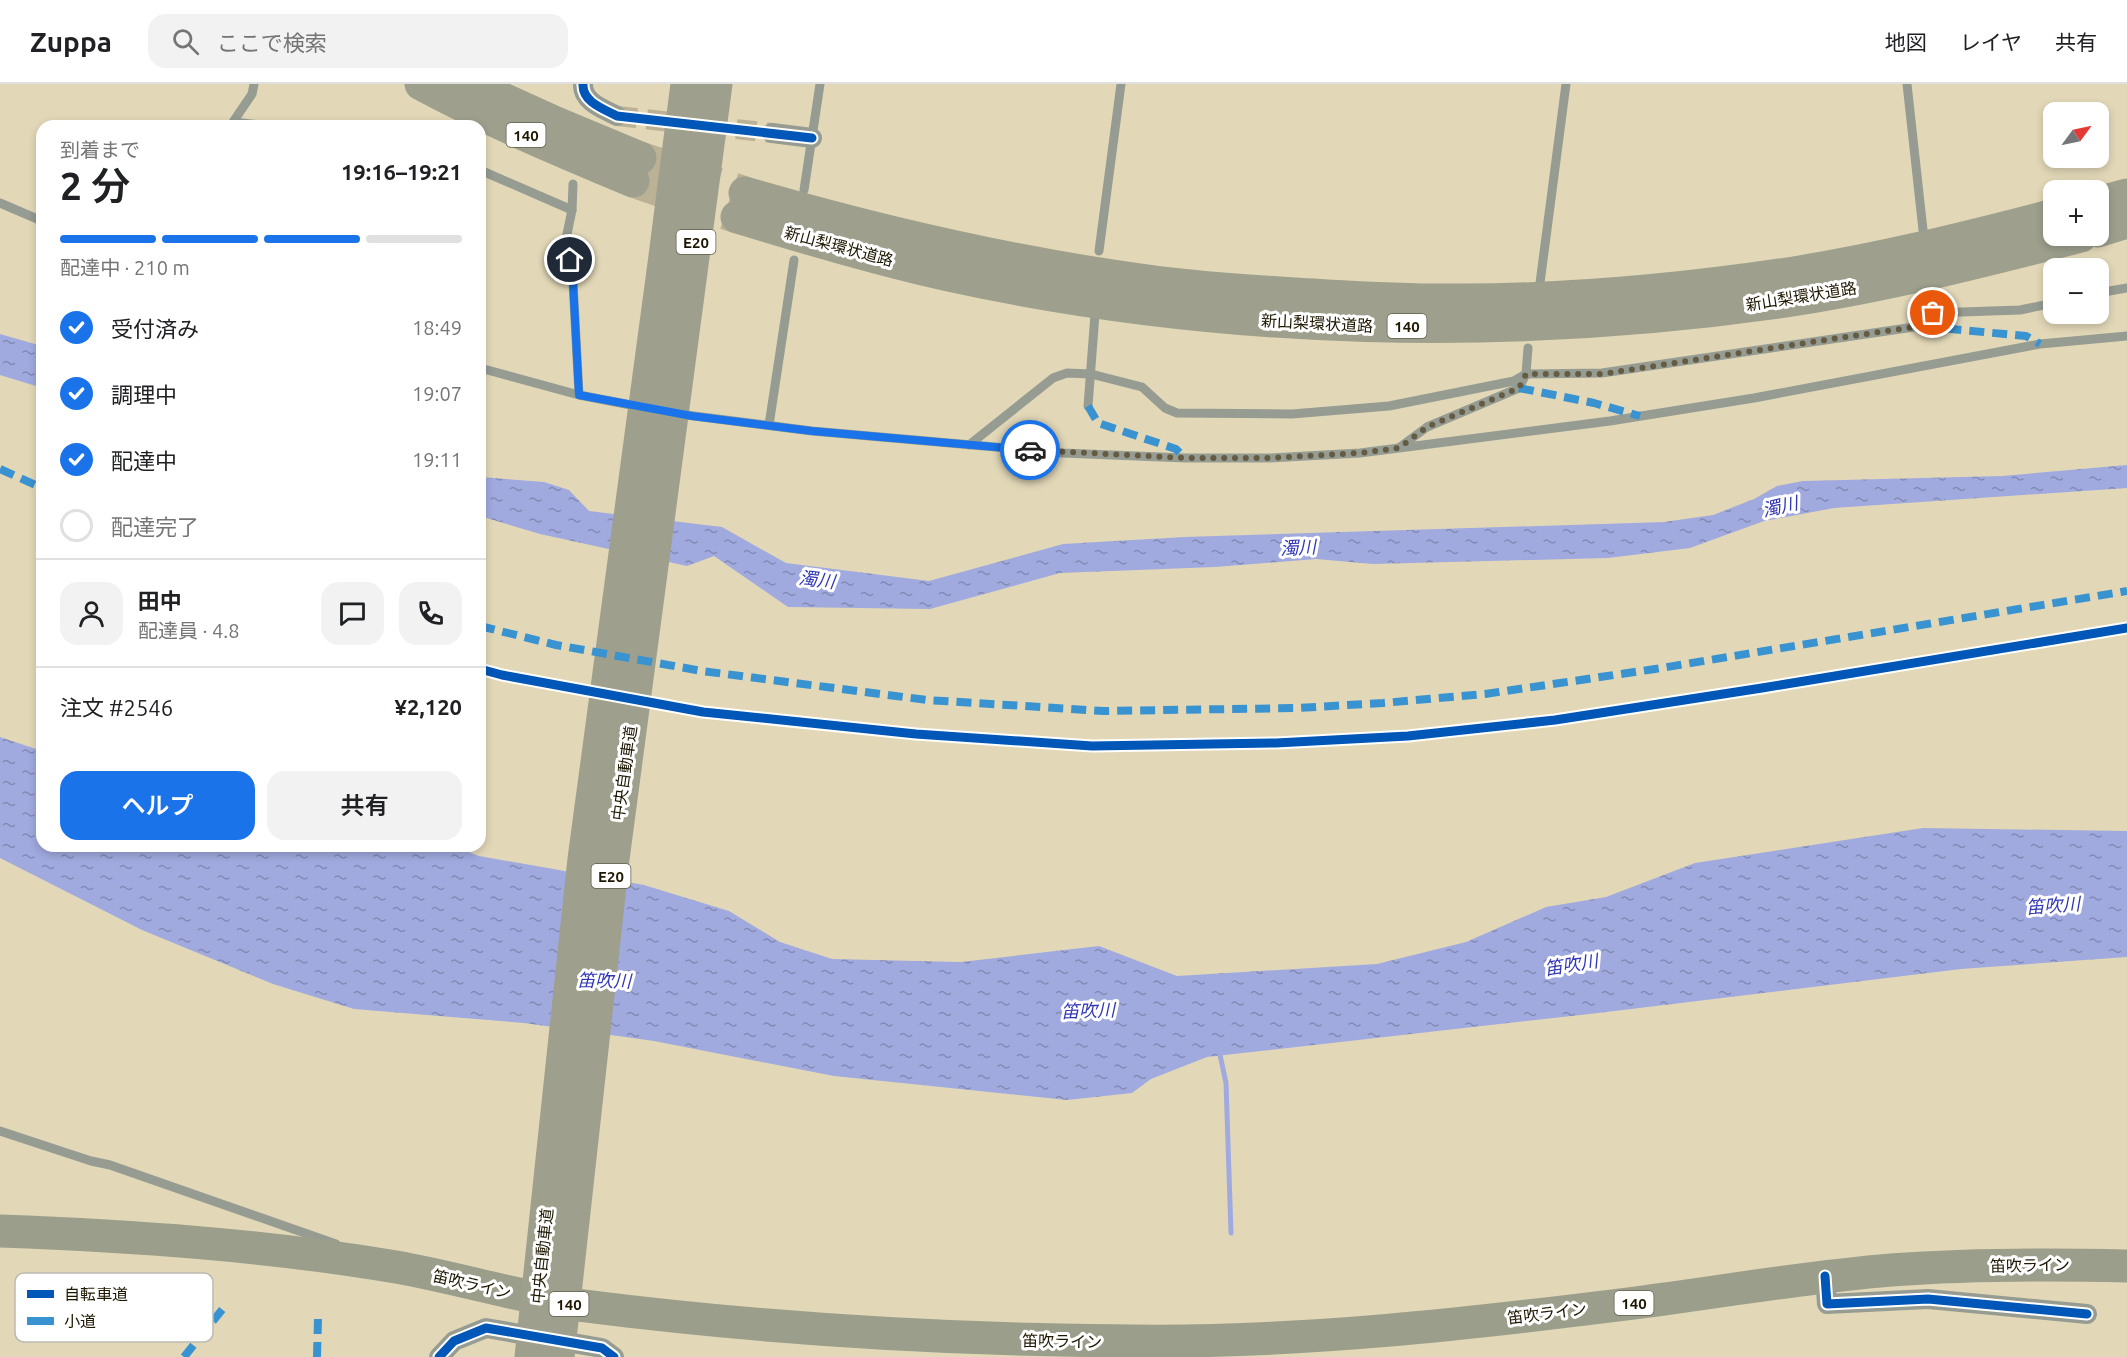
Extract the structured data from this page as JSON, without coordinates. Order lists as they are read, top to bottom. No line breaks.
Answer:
{"streets":{"highway":["140","E20","新山梨環状道路","中央自動車道","笛吹ライン"]},"water":["濁川","笛吹川"],"legend":["自転車道","小道"],"north":"top right","page":{"header":"Zuppa","search":"ここで検索","nav":["地図","レイヤ","共有"],"map_buttons":["+","−"],"heading":["2 分","到着まで","19:16–19:21"],"panel":["田中","配達員 · 4.8","注文 #2546","¥2,120"],"bar":"配達中 · 210 m","list":[["受付済み","18:49"],["調理中","19:07"],["配達中","19:11"],"配達完了"],"buttons":["ヘルプ","共有"]}}
